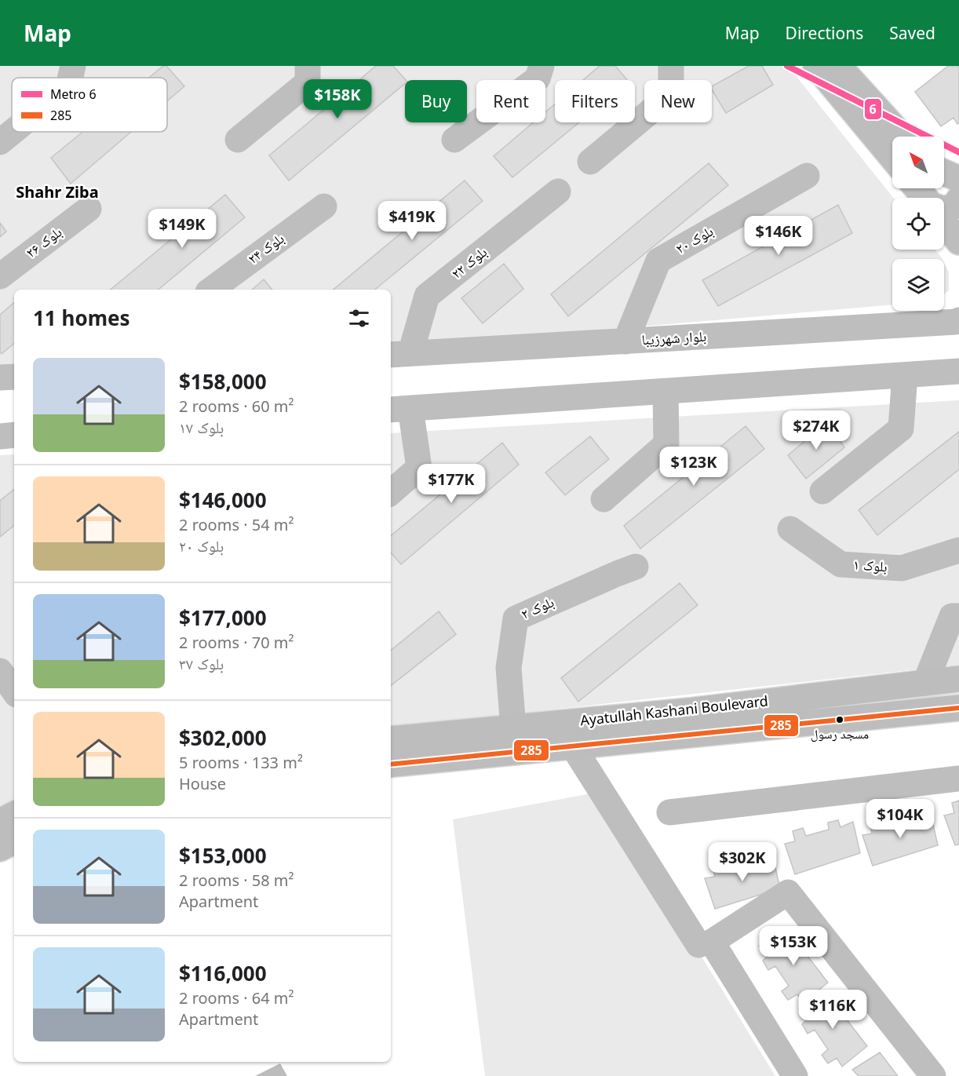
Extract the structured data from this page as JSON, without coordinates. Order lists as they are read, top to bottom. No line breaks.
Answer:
{"streets":{"main road":["Ayatullah Kashani Boulevard"],"street":["بلوک ۲۰","بلوک ۲۶","بلوک ۲۴","بلوک ۲۲","بلوار شهرزیبا","بلوک ۱","بلوک ۲"]},"crossings":[["بلوک ۲۰","بلوار شهرزیبا"],["بلوک ۲۲","بلوار شهرزیبا"],["بلوک ۲","Ayatullah Kashani Boulevard"]],"districts":["Shahr Ziba"],"places":["مسجد رسول"],"lines":["metro line 6","transit line 285"],"legend":["Metro 6","285"],"north":"top left","page":{"header":"Map","nav":["Map","Directions","Saved"],"price":["$158K","$419K","$149K","$146K","$274K","$123K","$177K","$104K","$302K","$153K","$116K"],"chip":["Buy","Rent","Filters","New"],"heading":"11 homes","list":[{"name":"$158,000","note":"2 rooms · 60 m² · بلوک ۱۷"},{"name":"$146,000","note":"2 rooms · 54 m² · بلوک ۲۰"},{"name":"$177,000","note":"2 rooms · 70 m² · بلوک ۳۷"},{"name":"$302,000","note":"5 rooms · 133 m² · House"},{"name":"$153,000","note":"2 rooms · 58 m² · Apartment"},{"name":"$116,000","note":"2 rooms · 64 m² · Apartment"}]}}
